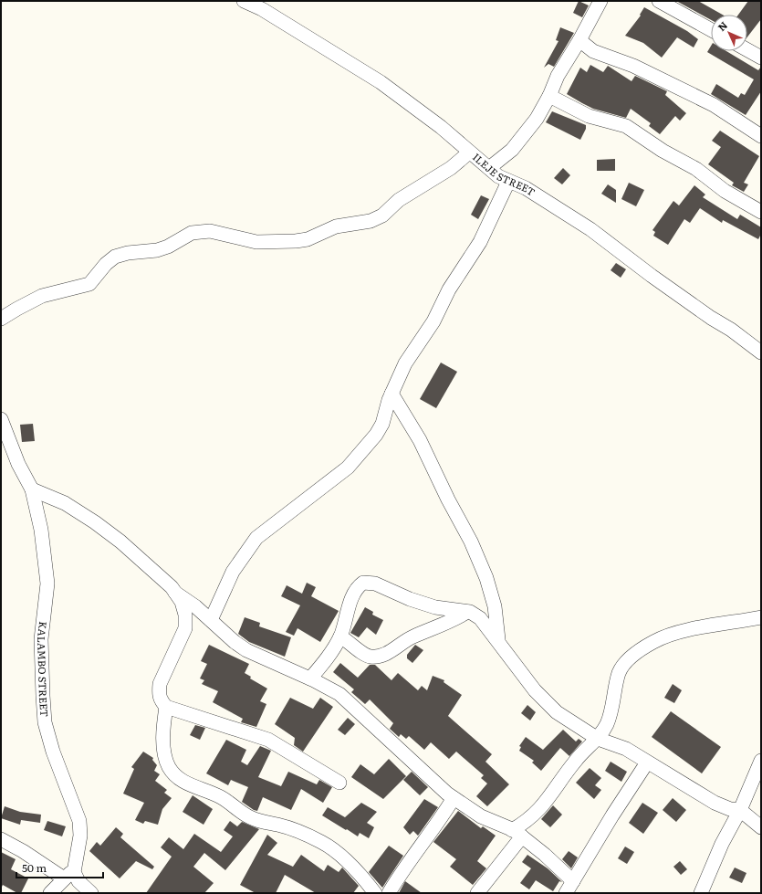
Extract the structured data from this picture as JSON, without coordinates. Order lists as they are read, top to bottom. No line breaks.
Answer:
{"streets":{"street":["ILEJE STREET","KALAMBO STREET"]},"scale_bar":"50 m","north":"top left"}
